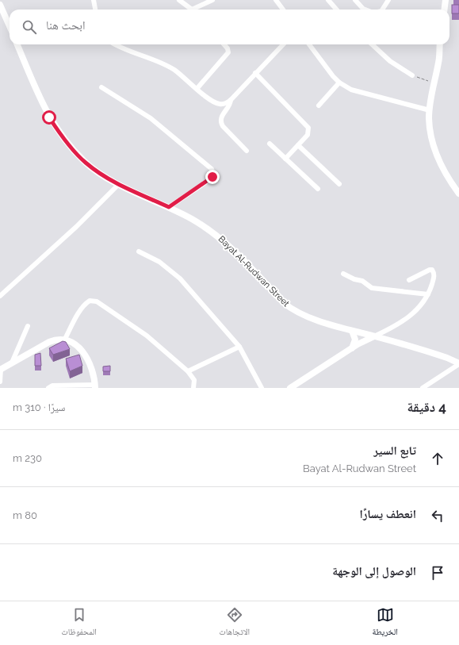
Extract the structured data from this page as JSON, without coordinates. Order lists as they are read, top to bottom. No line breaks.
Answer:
{"streets":{"street":["Bayat Al-Rudwan Street"]},"page":{"search":"ابحث هنا","heading":["4 دقيقة","سيرًا · 310 m"],"list":[["تابع السير","Bayat Al-Rudwan Street","230 m"],["انعطف يسارًا","80 m"],"الوصول إلى الوجهة"],"nav":["الخريطة","الاتجاهات","المحفوظات"]}}
